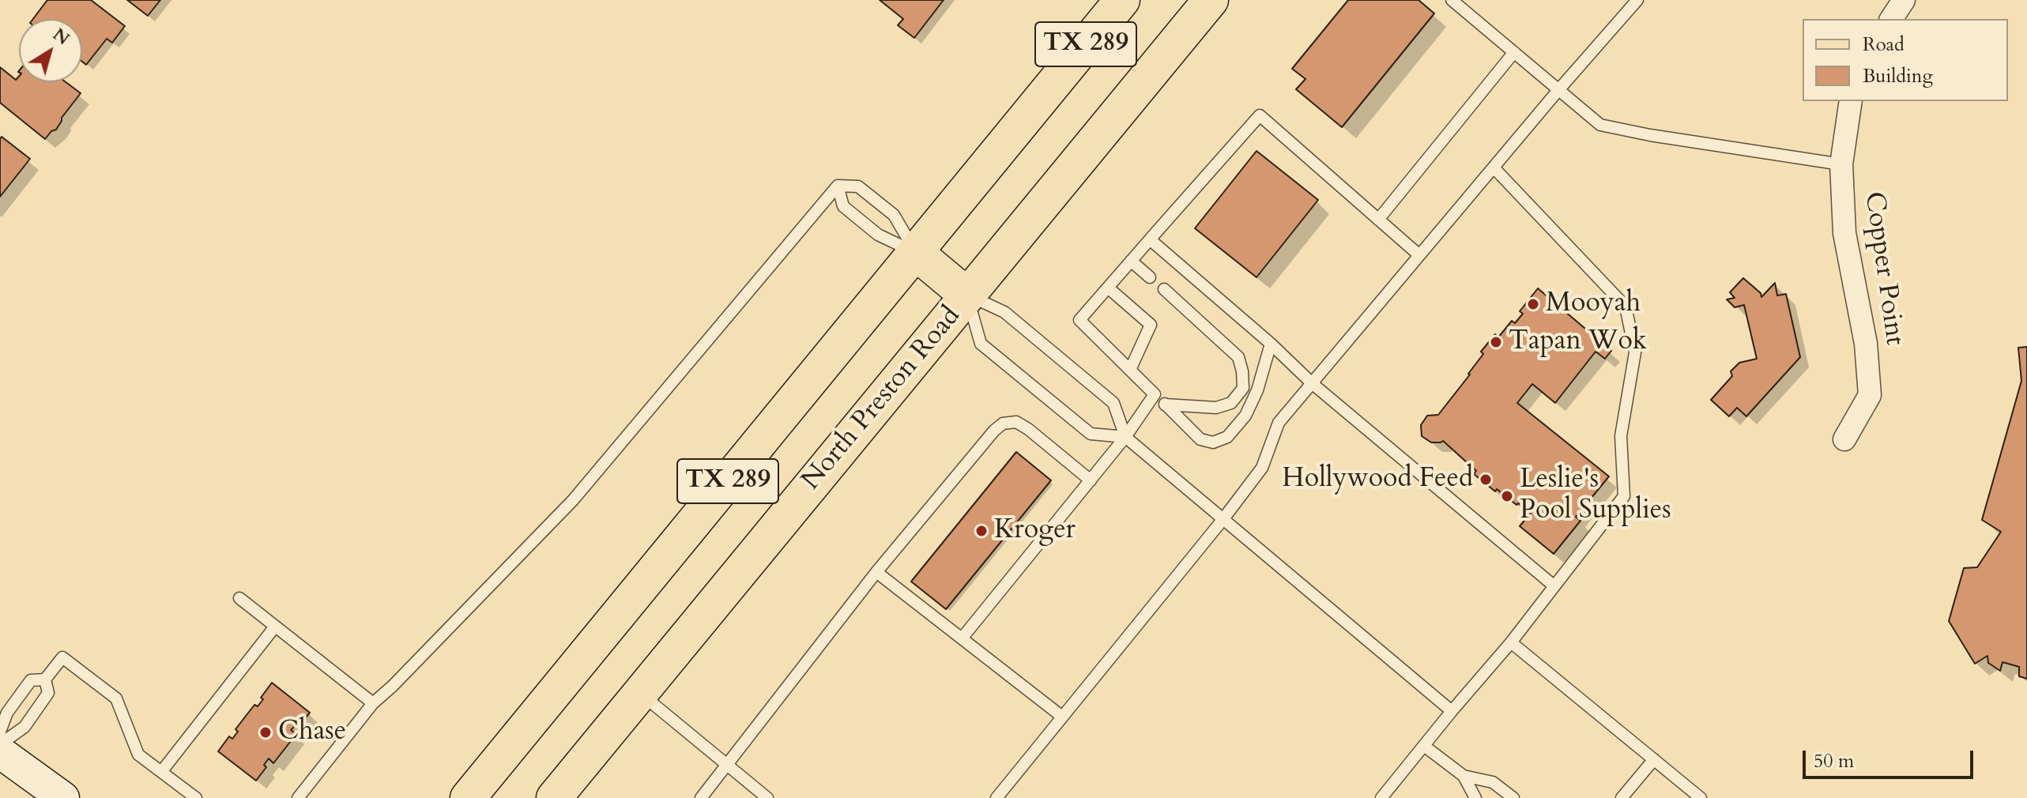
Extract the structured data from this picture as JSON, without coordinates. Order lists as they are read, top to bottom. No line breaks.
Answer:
{"streets":{"main road":["TX 289","North Preston Road"],"street":["Copper Point"]},"places":["Mooyah","Tapan Wok","Hollywood Feed","Leslie's Pool Supplies","Kroger","Chase"],"legend":["Road","Building"],"scale_bar":"50 m","north":"top right"}
